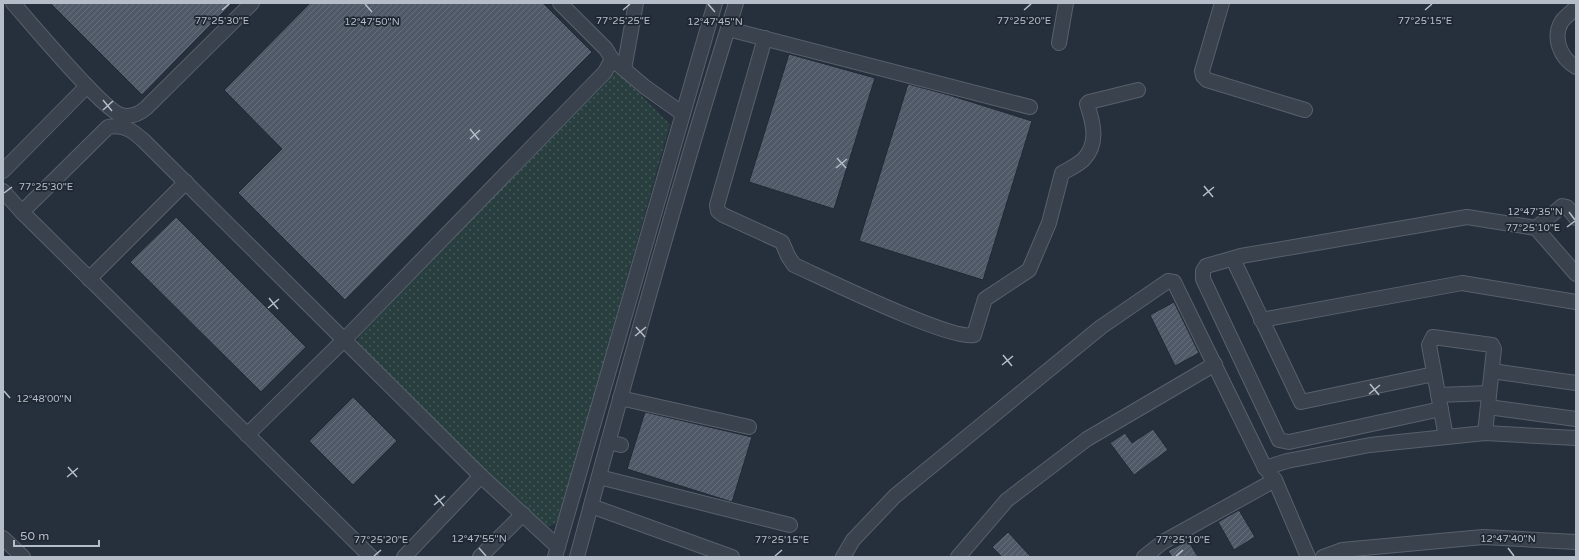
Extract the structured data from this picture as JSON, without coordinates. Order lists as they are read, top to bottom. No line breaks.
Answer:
{"scale_bar":"50 m","coordinates":["77°25'20\"E","77°25'15\"E","77°25'30\"E","77°25'25\"E","12°47'50\"N","12°47'45\"N","12°47'35\"N","77°25'10\"E","12°48'00\"N","12°47'55\"N","12°47'40\"N"]}
